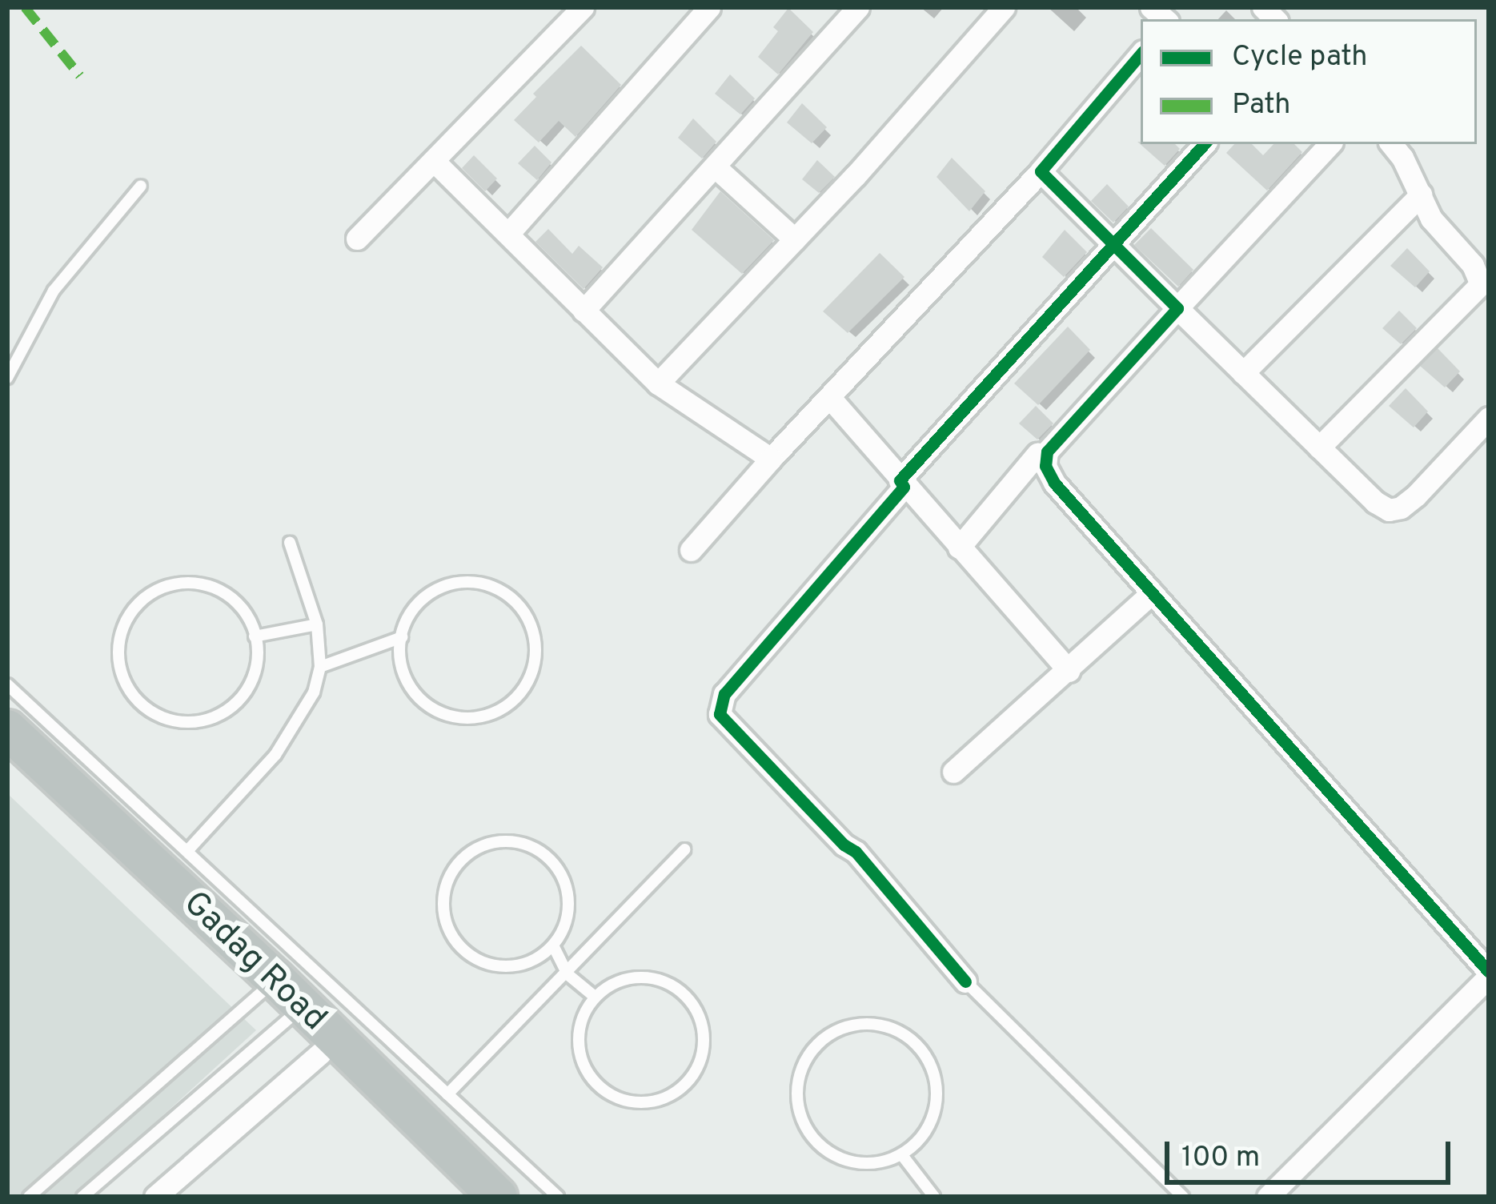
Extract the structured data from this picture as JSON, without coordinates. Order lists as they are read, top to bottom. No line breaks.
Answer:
{"streets":{"highway":["Gadag Road"]},"legend":["Cycle path","Path"],"scale_bar":"100 m"}
